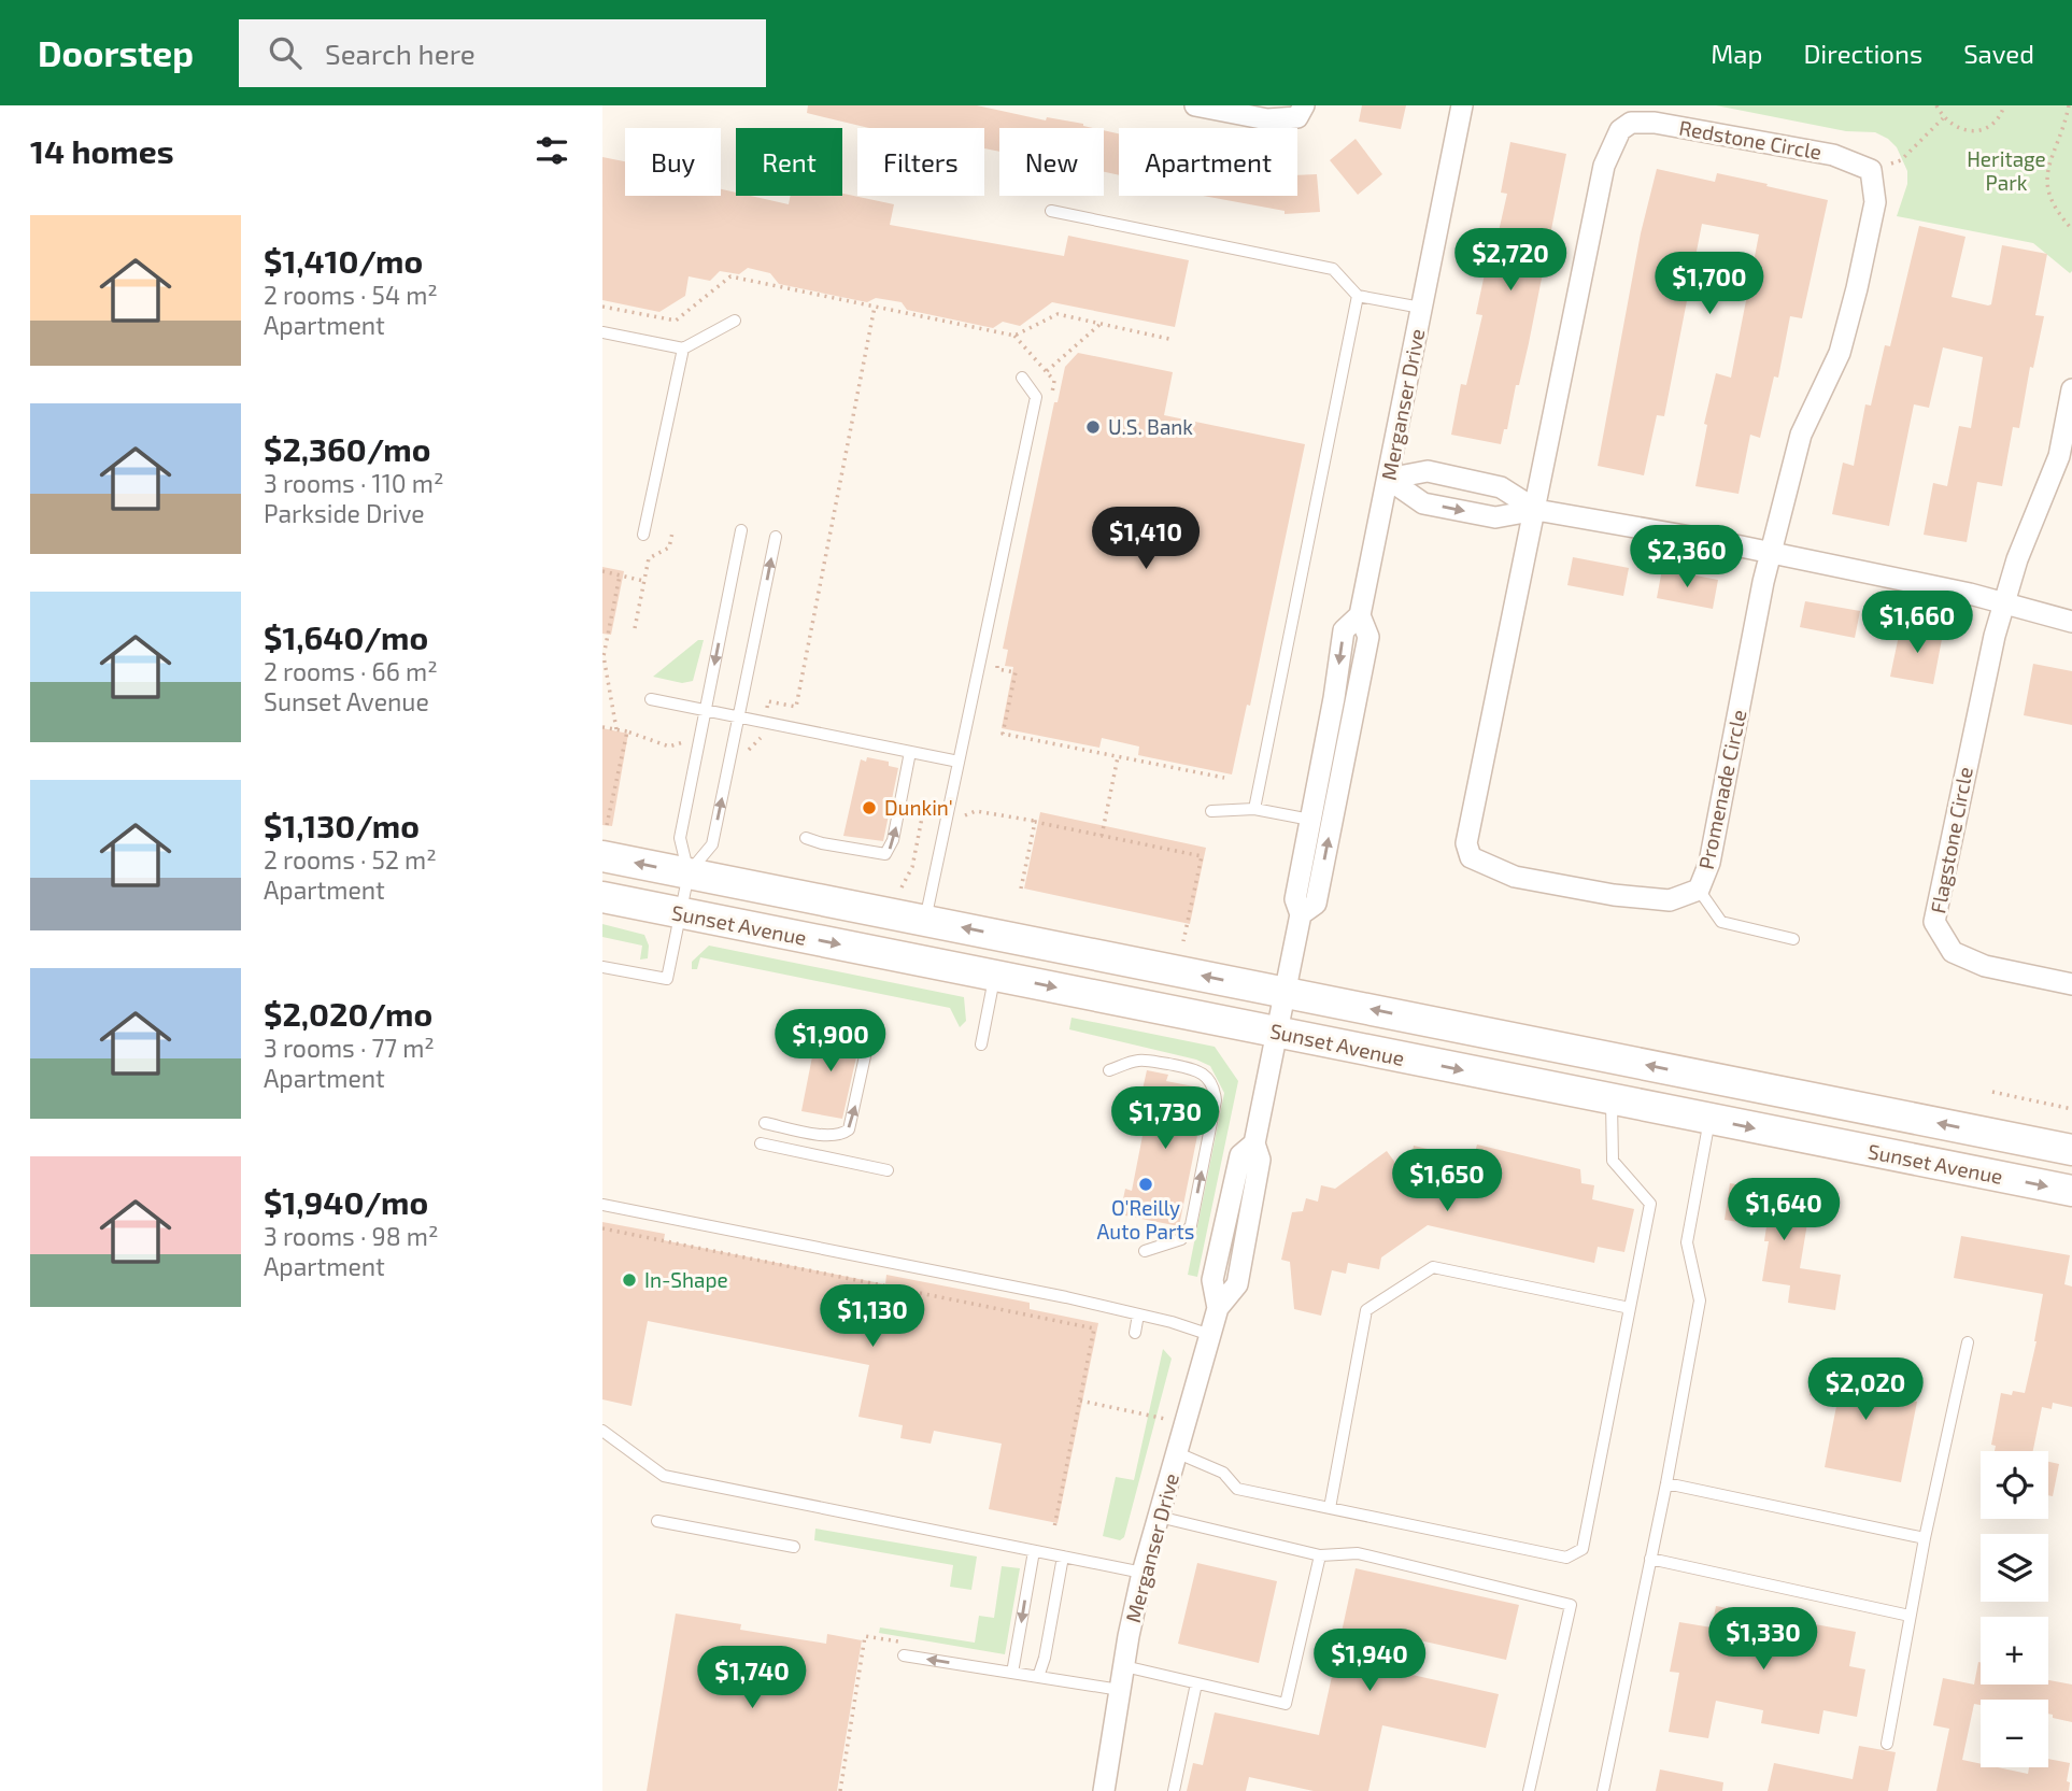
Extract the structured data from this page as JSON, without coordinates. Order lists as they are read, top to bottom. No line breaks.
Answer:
{"streets":{"main road":["Sunset Avenue"],"street":["Redstone Circle","Merganser Drive","Promenade Circle","Flagstone Circle"]},"crossings":[["Redstone Circle","Promenade Circle"],["Merganser Drive","Sunset Avenue"]],"parks":["Heritage Park"],"places":["U.S. Bank","Dunkin'","O'Reilly Auto Parts","In-Shape"],"page":{"header":"Doorstep","search":"Search here","nav":["Map","Directions","Saved"],"heading":"14 homes","chip":["Buy","Rent","Filters","New","Apartment"],"list":[{"name":"$1,410/mo","note":"2 rooms · 54 m² · Apartment"},{"name":"$2,360/mo","note":"3 rooms · 110 m² · Parkside Drive"},{"name":"$1,640/mo","note":"2 rooms · 66 m² · Sunset Avenue"},{"name":"$1,130/mo","note":"2 rooms · 52 m² · Apartment"},{"name":"$2,020/mo","note":"3 rooms · 77 m² · Apartment"},{"name":"$1,940/mo","note":"3 rooms · 98 m² · Apartment"}],"price":["$2,720","$1,700","$1,410","$2,360","$1,660","$1,900","$1,730","$1,650","$1,640","$1,130","$2,020","$1,330","$1,940","$1,740"],"map_buttons":["+","−"]}}
